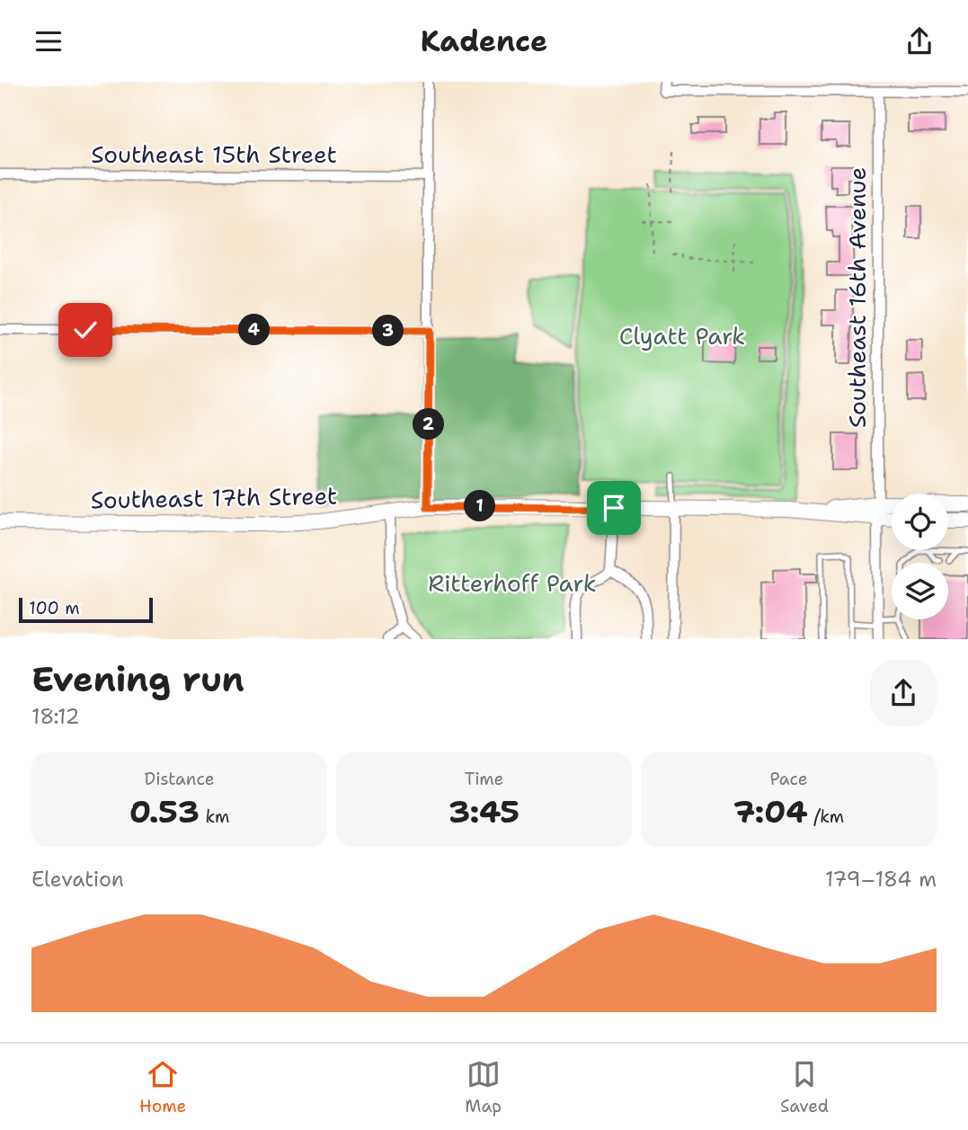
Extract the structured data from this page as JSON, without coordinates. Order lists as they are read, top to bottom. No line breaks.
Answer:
{"streets":{"main road":["Southeast 17th Street"],"street":["Southeast 15th Street","Southeast 16th Avenue"]},"crossings":[["Southeast 16th Avenue","Southeast 17th Street"]],"parks":["Clyatt Park","Ritterhoff Park"],"scale_bar":"100 m","page":{"header":"Kadence","pins":["4","3","2","1"],"scale":"100 m","heading":["Evening run","18:12"],"stats":[["Distance","0.53 km"],["Time","3:45"],["Pace","7:04 /km"]],"chart":["Elevation","179–184 m"],"tabs":["Home","Map","Saved"]}}
